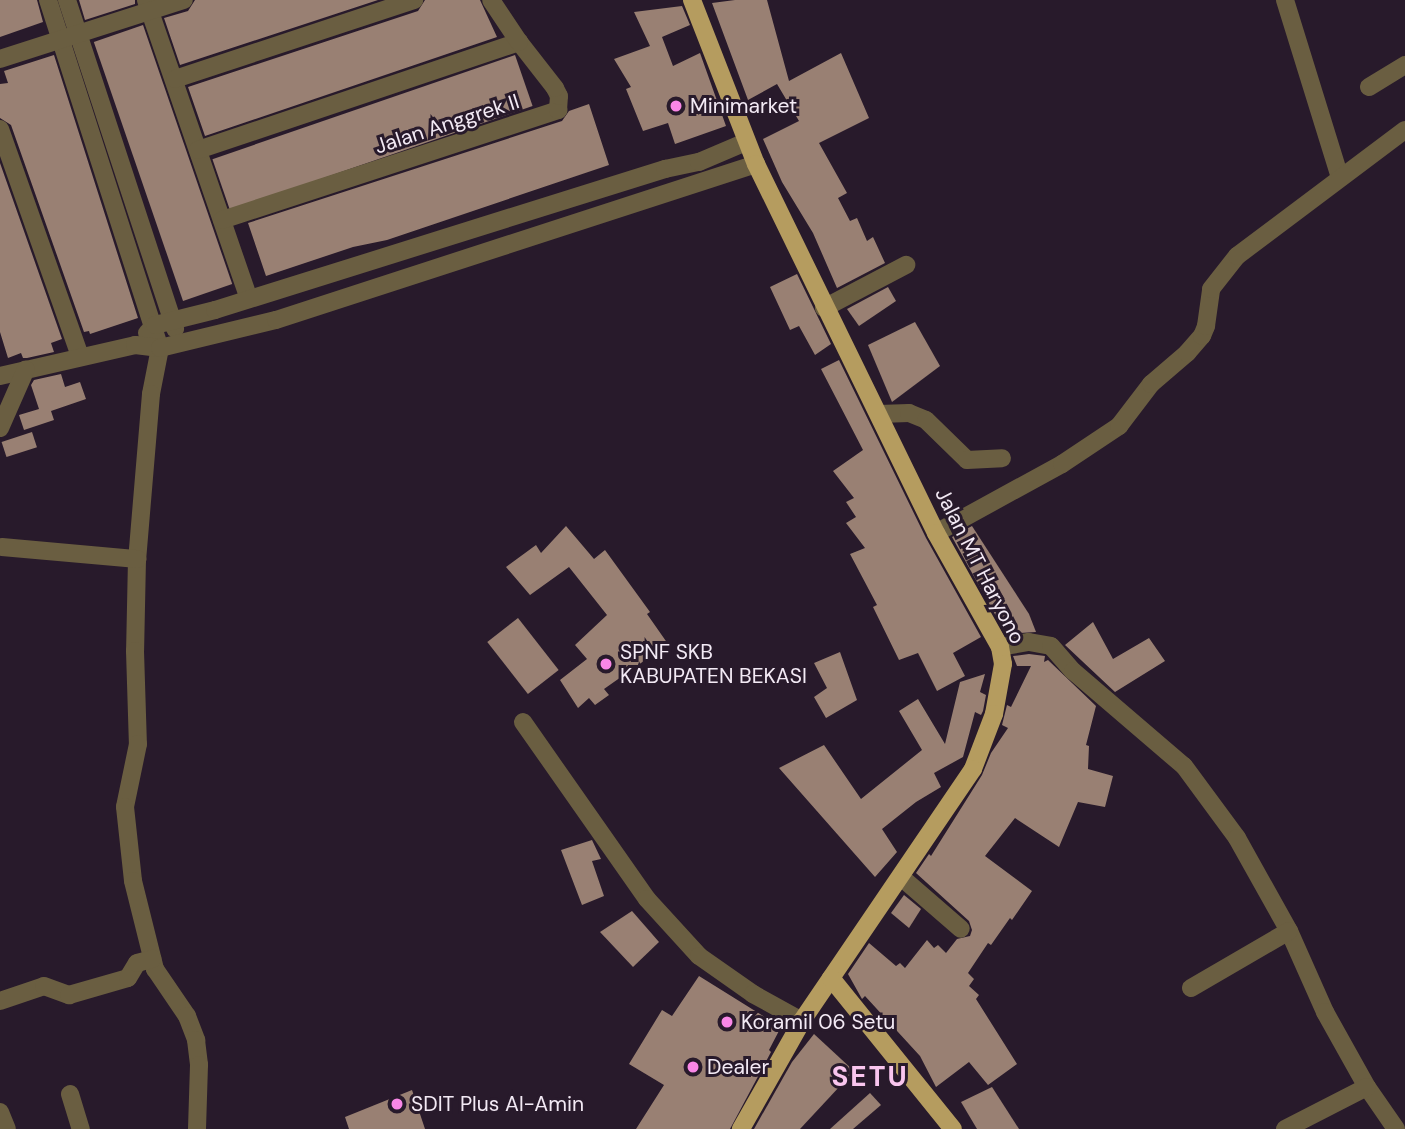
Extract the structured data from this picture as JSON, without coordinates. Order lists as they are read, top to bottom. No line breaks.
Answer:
{"streets":{"main road":["Jalan MT Haryono"],"street":["Jalan Anggrek II"]},"districts":["SETU"],"places":["Minimarket","SPNF SKB KABUPATEN BEKASI","Koramil 06 Setu","Dealer","SDIT Plus Al-Amin"]}
